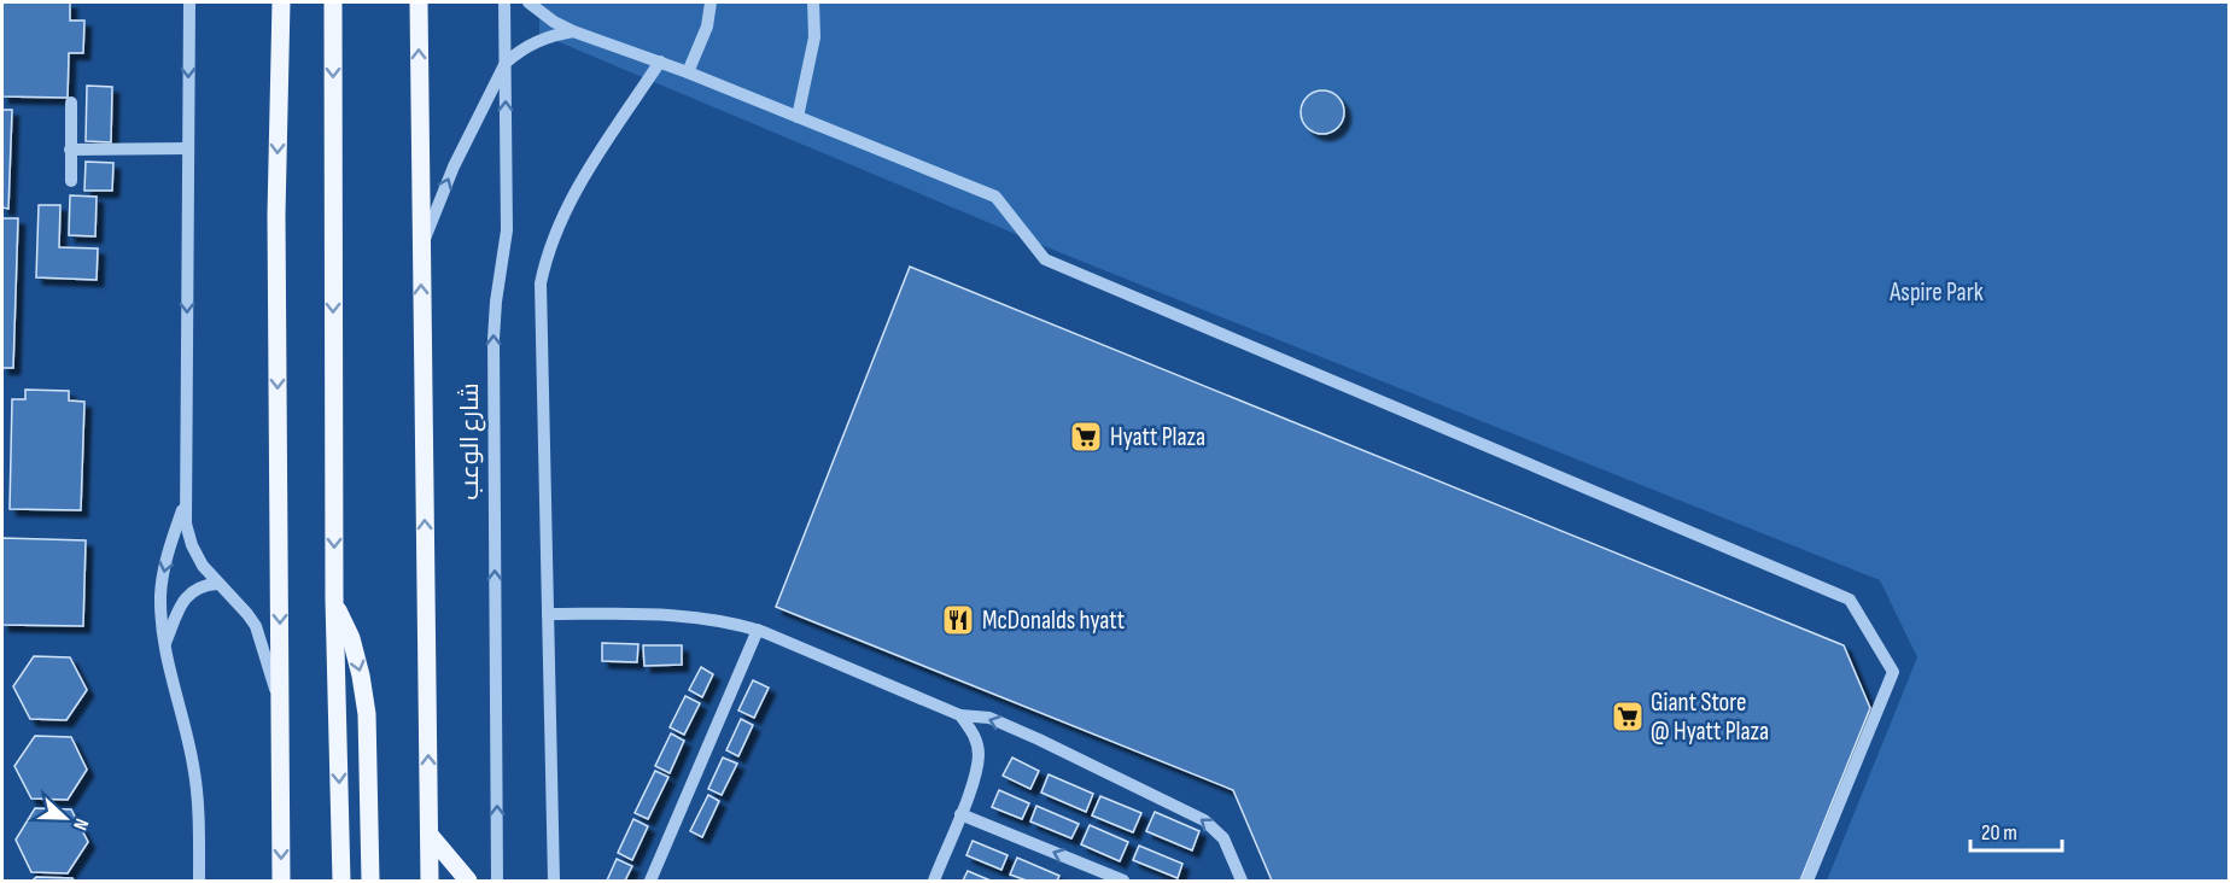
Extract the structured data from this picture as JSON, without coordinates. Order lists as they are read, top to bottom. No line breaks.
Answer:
{"streets":{"main road":["شارع الوعب"]},"parks":["Aspire Park"],"places":{"supermarket":["Hyatt Plaza","Giant Store @ Hyatt Plaza"],"restaurant":["McDonalds hyatt"]},"scale_bar":"20 m","north":"right"}
